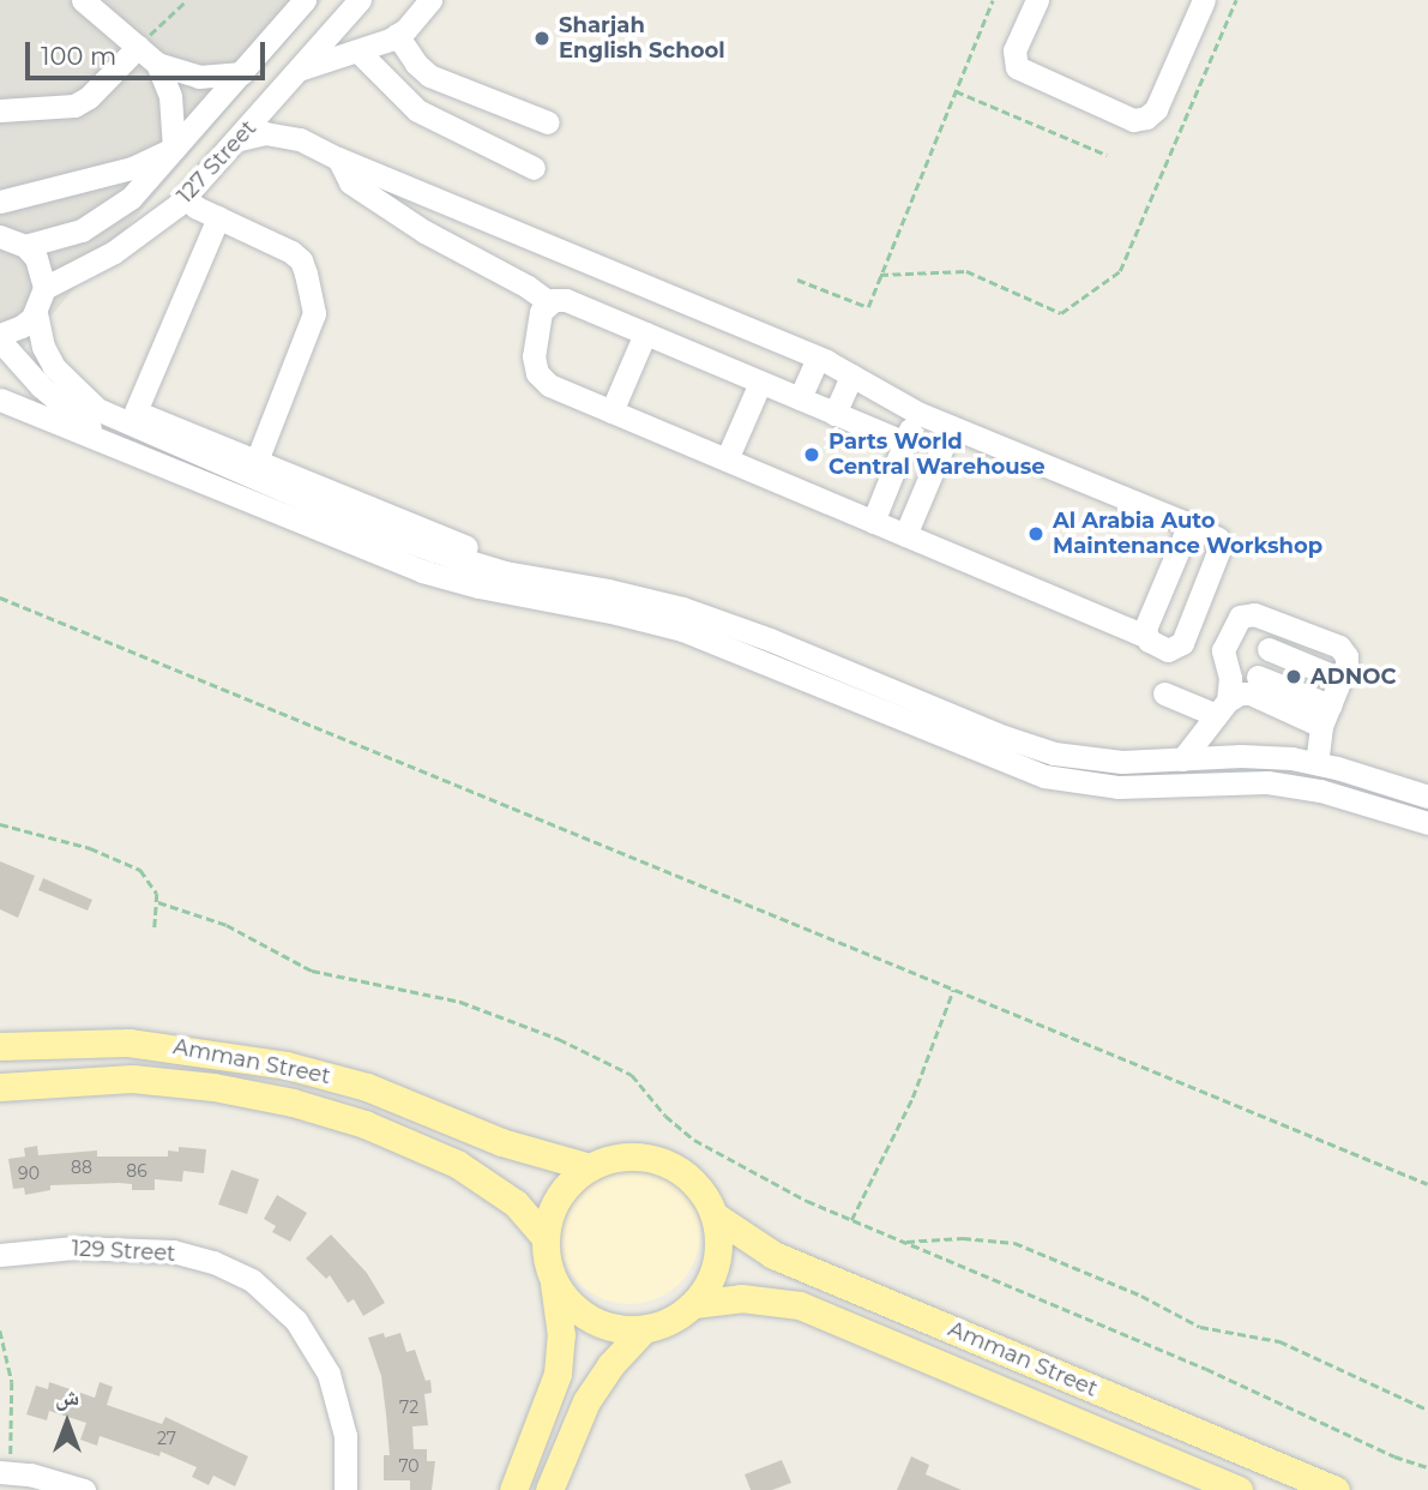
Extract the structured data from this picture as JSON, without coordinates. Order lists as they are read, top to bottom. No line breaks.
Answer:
{"streets":{"main road":["Amman Street"],"street":["127 Street","129 Street"]},"places":["Sharjah English School","Parts World Central Warehouse","Al Arabia Auto Maintenance Workshop","ADNOC"],"house_numbers":["88","86","90","72","27","70"],"scale_bar":"100 m","north":"top"}
